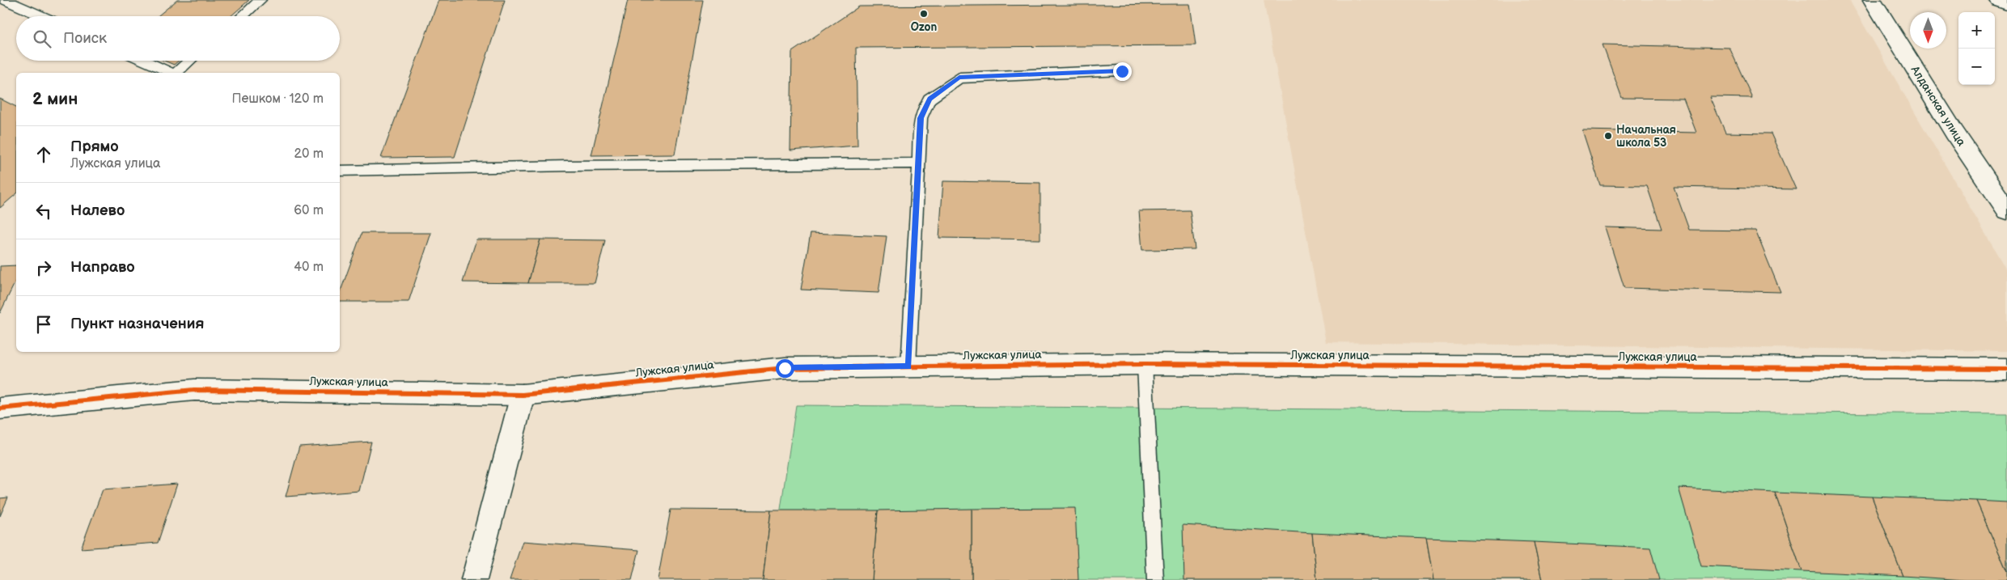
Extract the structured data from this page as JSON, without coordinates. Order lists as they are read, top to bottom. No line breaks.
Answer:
{"streets":{"street":["Алданская улица","Лужская улица"]},"places":["Ozon","Начальная школа 53"],"north":"bottom","page":{"map_buttons":["+","−"],"search":"Поиск","heading":["2 мин","Пешком · 120 m"],"list":[["Прямо","Лужская улица","20 m"],["Налево","60 m"],["Направо","40 m"],"Пункт назначения"]}}
